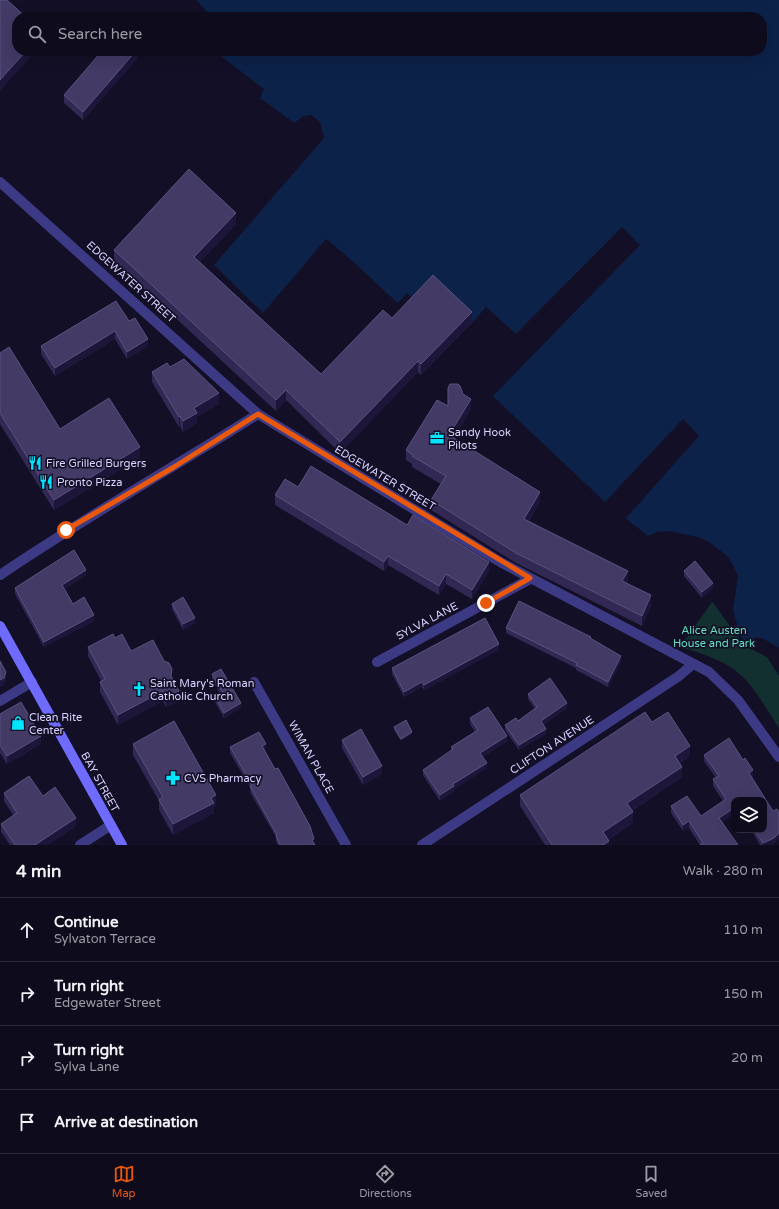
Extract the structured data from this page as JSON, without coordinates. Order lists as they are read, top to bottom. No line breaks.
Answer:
{"streets":{"main road":["BAY STREET"],"street":["EDGEWATER STREET","SYLVA LANE","CLIFTON AVENUE","WIMAN PLACE"]},"crossings":[["EDGEWATER STREET","SYLVA LANE"],["EDGEWATER STREET","CLIFTON AVENUE"]],"parks":["Alice Austen House and Park"],"places":{"office":["Sandy Hook Pilots"],"restaurant":["Fire Grilled Burgers","Pronto Pizza"],"church":["Saint Mary's Roman Catholic Church"],"shop":["Clean Rite Center"],"pharmacy":["CVS Pharmacy"]},"page":{"search":"Search here","heading":["4 min","Walk · 280 m"],"list":[["Continue","Sylvaton Terrace","110 m"],["Turn right","Edgewater Street","150 m"],["Turn right","Sylva Lane","20 m"],"Arrive at destination"],"nav":["Map","Directions","Saved"]}}
